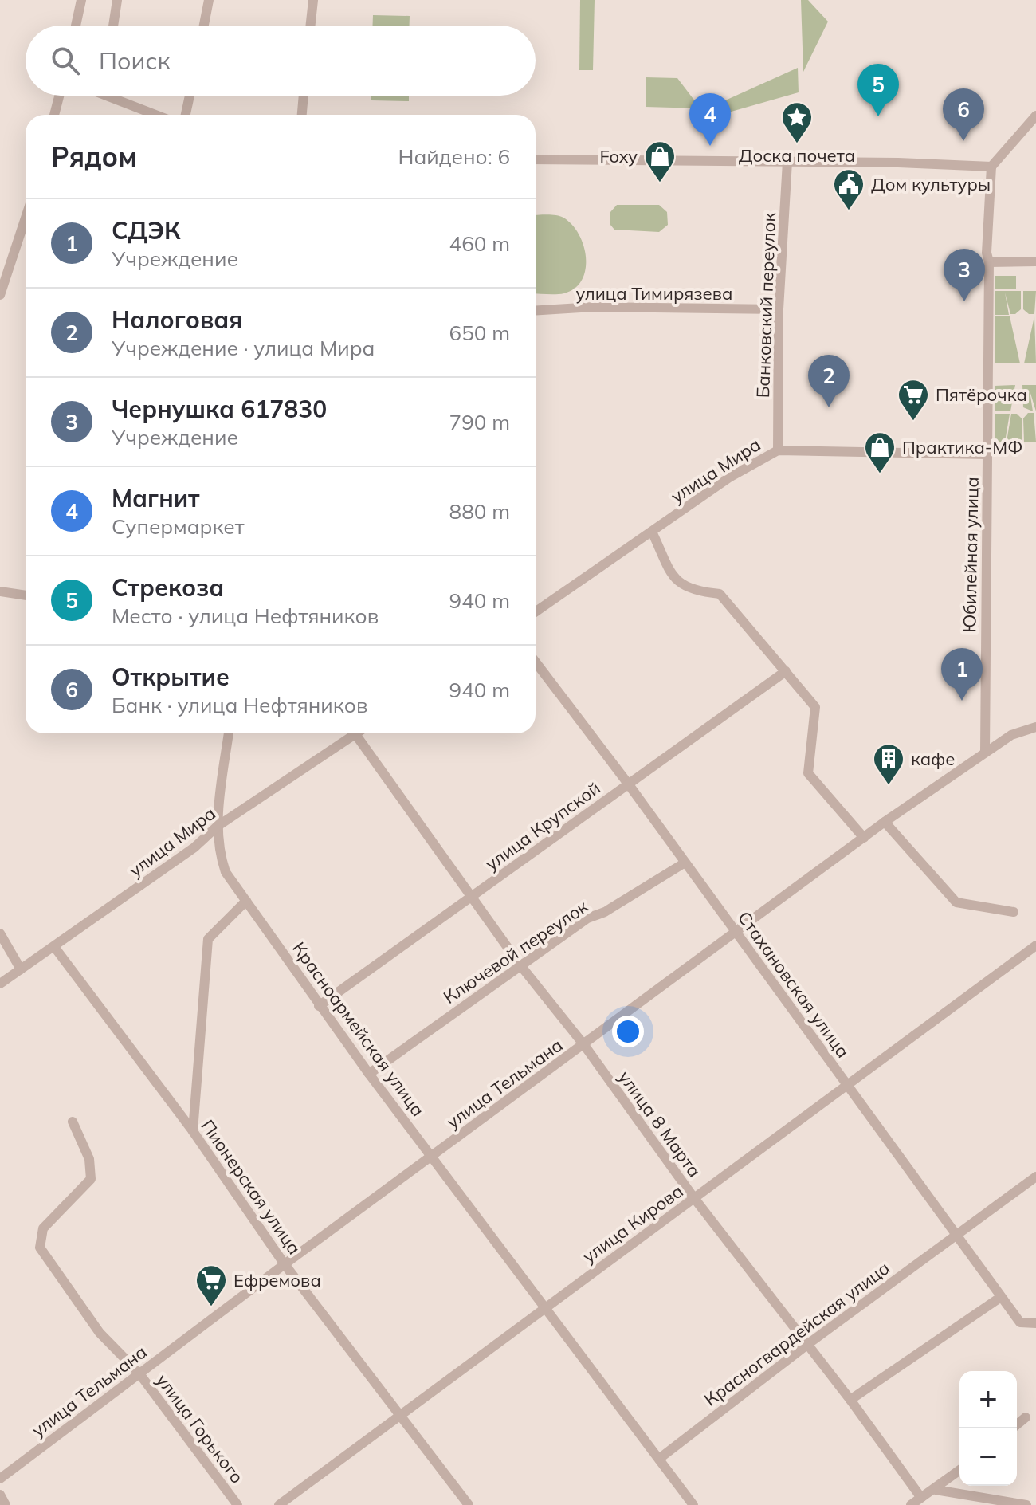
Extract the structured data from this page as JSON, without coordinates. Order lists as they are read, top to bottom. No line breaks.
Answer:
{"streets":{"street":["улица Тимирязева","Банковский переулок","улица Мира","Юбилейная улица","улица Крупской","Ключевой переулок","Стахановская улица","Красноармейская улица","улица Тельмана","улица 8 Марта","Пионерская улица","улица Кирова","Красногвардейская улица","улица Горького"]},"crossings":[["улица Тимирязева","Банковский переулок"],["Банковский переулок","улица Мира"],["улица Мира","Юбилейная улица"],["улица Мира","Красноармейская улица"],["улица Мира","улица 8 Марта"],["улица Мира","Пионерская улица"],["Юбилейная улица","улица Тельмана"],["улица Крупской","Стахановская улица"],["улица Крупской","Красноармейская улица"],["улица Крупской","улица 8 Марта"],["Ключевой переулок","Стахановская улица"],["Ключевой переулок","Красноармейская улица"],["Ключевой переулок","улица 8 Марта"],["Стахановская улица","улица Тельмана"],["Стахановская улица","улица Кирова"],["Стахановская улица","Красногвардейская улица"],["Красноармейская улица","улица Тельмана"],["Красноармейская улица","улица Кирова"],["Красноармейская улица","Красногвардейская улица"],["улица Тельмана","улица 8 Марта"],["улица Тельмана","Пионерская улица"],["улица Тельмана","улица Горького"],["улица 8 Марта","улица Кирова"],["улица 8 Марта","Красногвардейская улица"],["Пионерская улица","улица Кирова"]],"places":{"place":["Доска почета"],"shop":["Foxy","Практика-МФ"],"public building":["Дом культуры"],"supermarket":["Пятёрочка","Ефремова"],"building":["кафе"]},"page":{"search":"Поиск","pins":["5","6","4","3","2","1"],"heading":["Рядом","Найдено: 6"],"list":[{"mark":"1","name":"СДЭК","note":"Учреждение","value":"460 m"},{"mark":"2","name":"Налоговая","note":"Учреждение · улица Мира","value":"650 m"},{"mark":"3","name":"Чернушка 617830","note":"Учреждение","value":"790 m"},{"mark":"4","name":"Магнит","note":"Супермаркет","value":"880 m"},{"mark":"5","name":"Стрекоза","note":"Место · улица Нефтяников","value":"940 m"},{"mark":"6","name":"Открытие","note":"Банк · улица Нефтяников","value":"940 m"}],"map_buttons":["+","−"]}}
